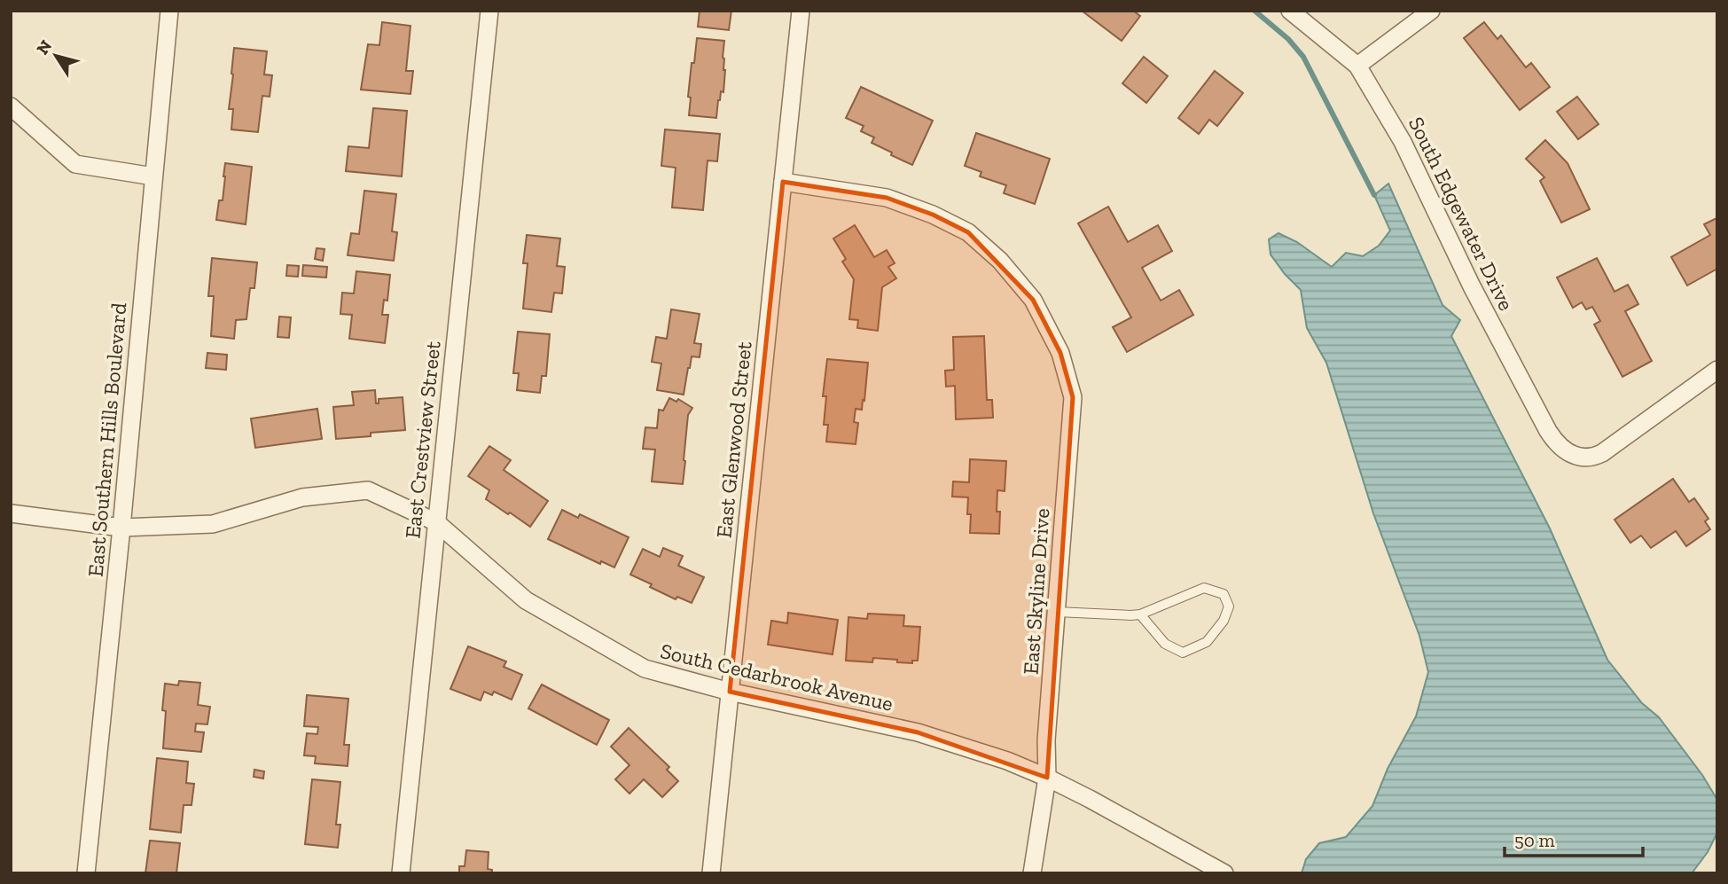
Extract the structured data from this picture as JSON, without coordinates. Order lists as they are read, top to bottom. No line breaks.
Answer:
{"streets":{"street":["South Edgewater Drive","East Southern Hills Boulevard","East Crestview Street","East Glenwood Street","East Skyline Drive","South Cedarbrook Avenue"]},"crossings":[["East Southern Hills Boulevard","South Cedarbrook Avenue"],["East Crestview Street","South Cedarbrook Avenue"],["East Glenwood Street","East Skyline Drive"],["East Glenwood Street","South Cedarbrook Avenue"],["East Skyline Drive","South Cedarbrook Avenue"]],"scale_bar":"50 m","north":"top left"}
